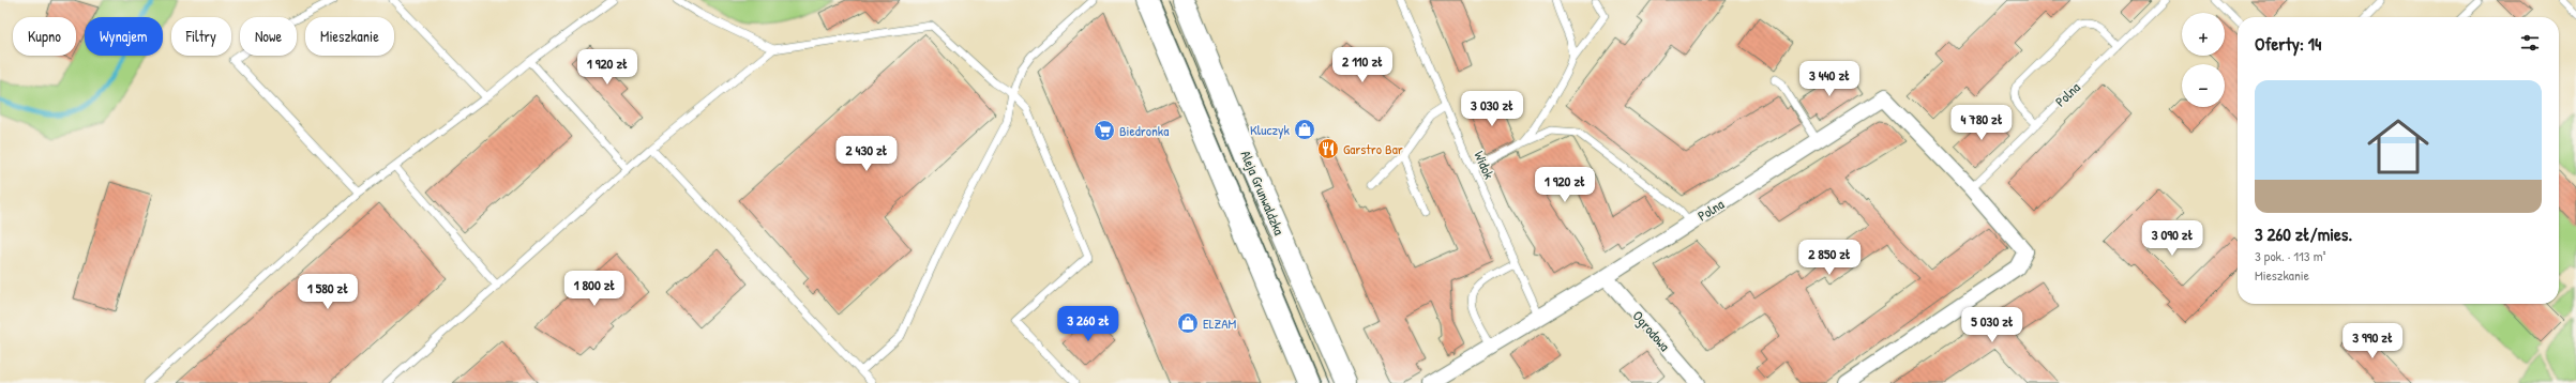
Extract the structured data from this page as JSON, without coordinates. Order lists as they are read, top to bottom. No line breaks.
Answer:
{"streets":{"main road":["Aleja Grunwaldzka"],"street":["Polna","Ogrodowa"],"lane":["Widok"]},"crossings":[["Polna","Widok"],["Polna","Ogrodowa"]],"places":{"shop":["Kluczyk","ELZAM"],"supermarket":["Biedronka"],"restaurant":["Garstro Bar"]},"page":{"map_buttons":["+","−"],"chip":["Kupno","Wynajem","Filtry","Nowe","Mieszkanie"],"heading":"Oferty: 14","price":["2 110 zł","1 920 zł","3 440 zł","3 030 zł","4 780 zł","2 430 zł","1 920 zł","3 090 zł","2 850 zł","1 800 zł","1 580 zł","3 260 zł","5 030 zł","3 990 zł"],"list":[{"name":"3 260 zł/mies.","note":"3 pok. · 113 m² · Mieszkanie"}]}}
